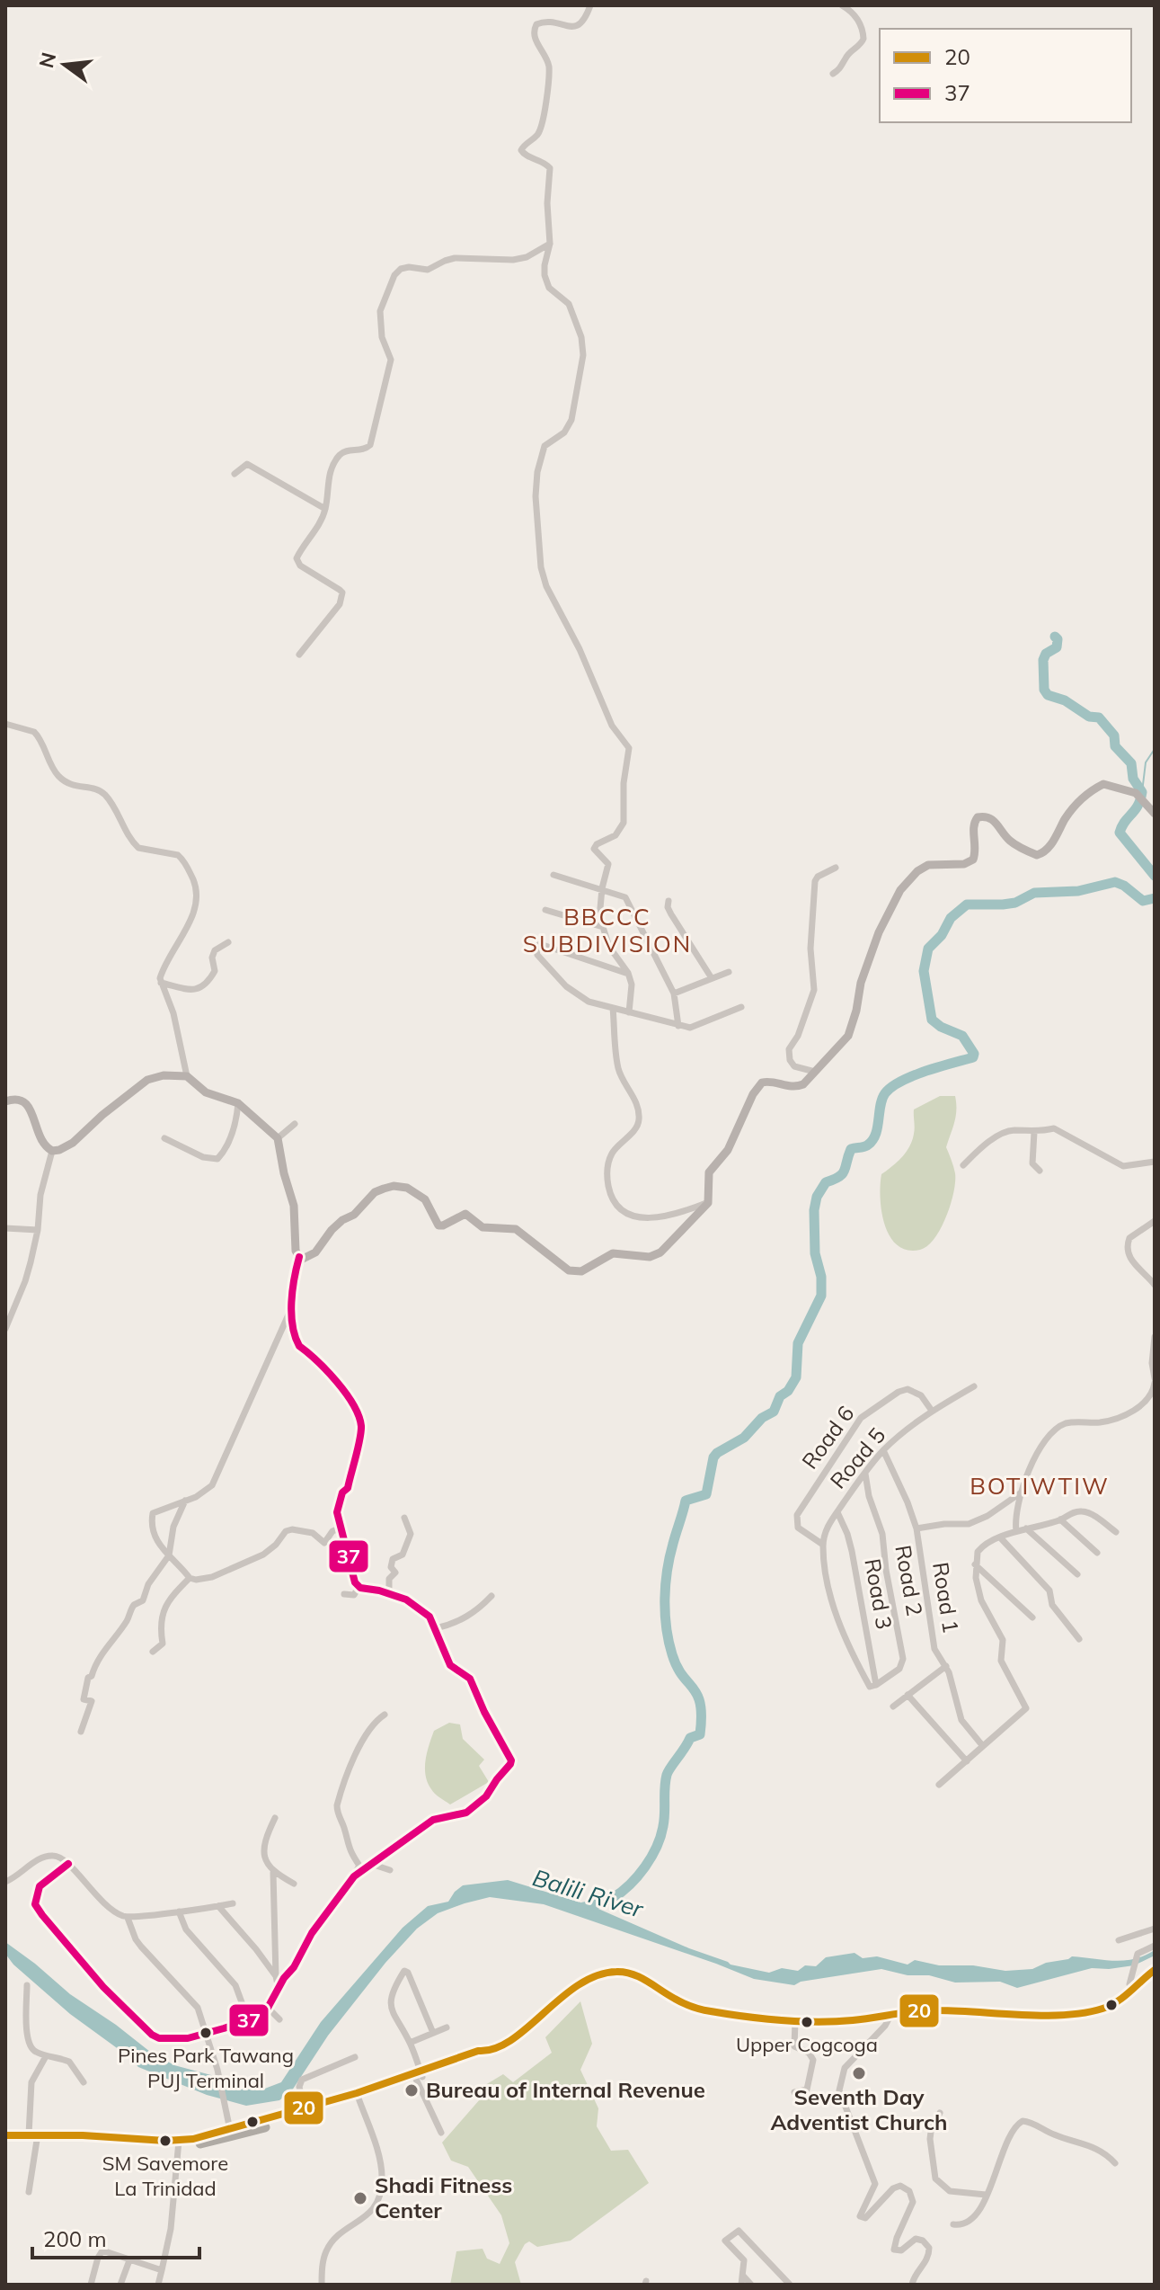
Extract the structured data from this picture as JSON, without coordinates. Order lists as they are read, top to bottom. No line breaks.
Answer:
{"streets":{"street":["Road 6","Road 5","Road 2","Road 3","Road 1"]},"crossings":[["Road 6","Road 5"],["Road 5","Road 2"],["Road 5","Road 3"],["Road 5","Road 1"],["Road 2","Road 3"]],"districts":["BBCCC SUBDIVISION","BOTIWTIW"],"water":["Balili River"],"places":["Upper Cogcoga","Pines Park Tawang PUJ Terminal","Seventh Day Adventist Church","Bureau of Internal Revenue","SM Savemore La Trinidad","Shadi Fitness Center"],"lines":["transit line 37","transit line 20"],"legend":["20","37"],"scale_bar":"200 m","north":"left"}
